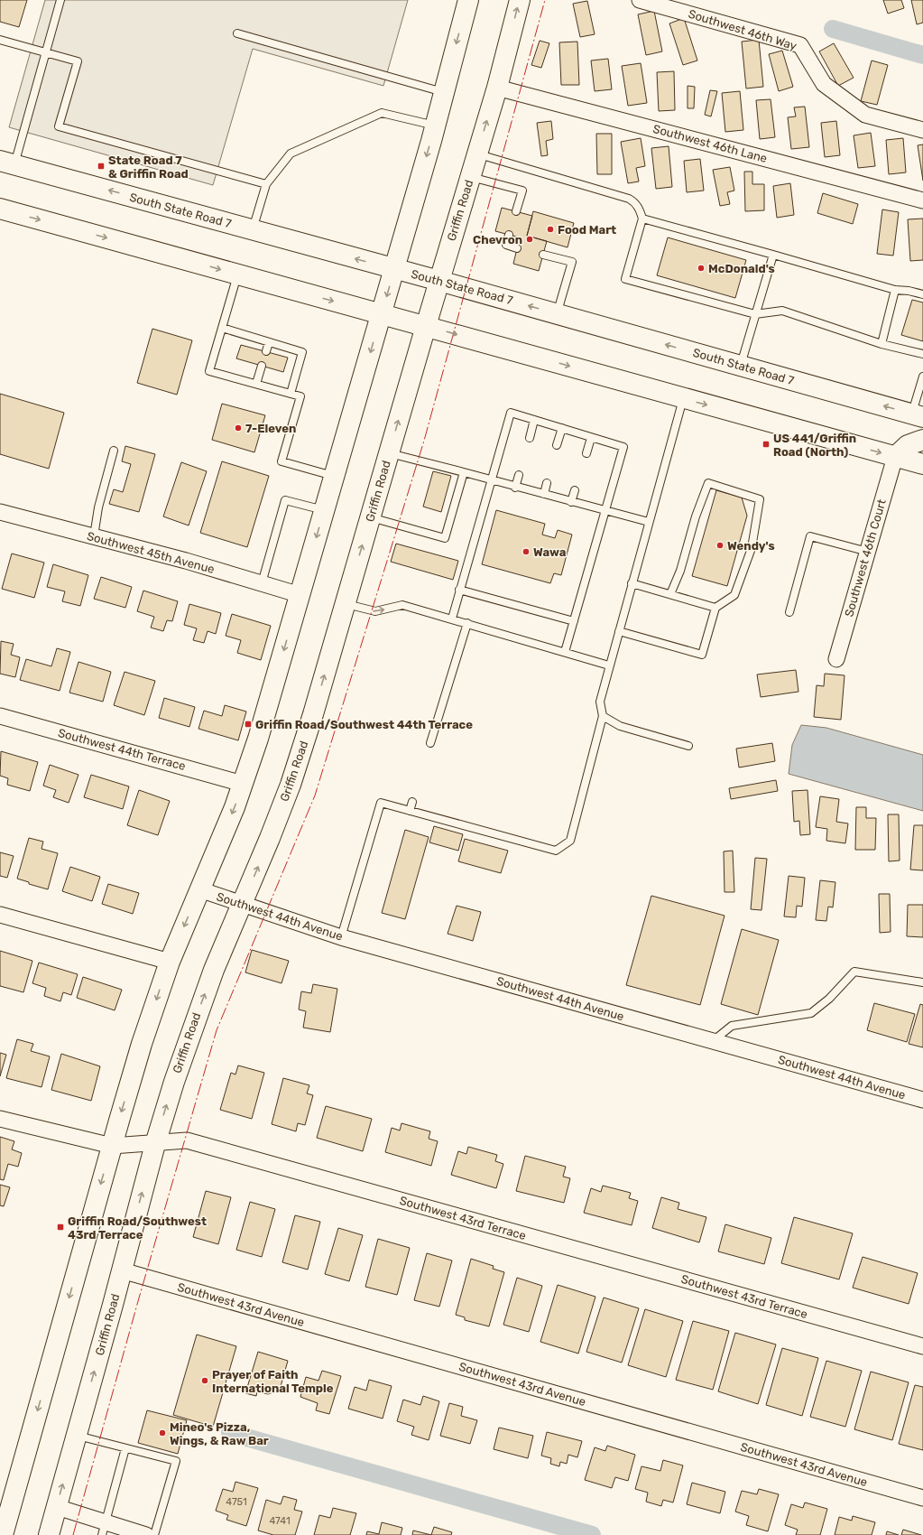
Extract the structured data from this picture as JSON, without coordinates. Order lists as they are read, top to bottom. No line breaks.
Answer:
{"streets":{"main road":["South State Road 7","Griffin Road"],"street":["Southwest 46th Way","Southwest 46th Lane","Southwest 45th Avenue","Southwest 46th Court","Southwest 44th Terrace","Southwest 44th Avenue","Southwest 43rd Terrace","Southwest 43rd Avenue"]},"crossings":[["Southwest 46th Lane","Griffin Road"],["South State Road 7","Griffin Road"],["Griffin Road","Southwest 44th Avenue"],["Griffin Road","Southwest 43rd Terrace"],["Griffin Road","Southwest 43rd Avenue"]],"places":{"transit":["State Road 7 & Griffin Road","US 441/Griffin Road (North)","Griffin Road/Southwest 44th Terrace","Griffin Road/Southwest 43rd Terrace"],"other":["Food Mart","Chevron","McDonald's","7-Eleven","Wendy's","Wawa","Prayer of Faith International Temple","Mineo's Pizza, Wings, & Raw Bar"]},"house_numbers":["4751","4741"]}
